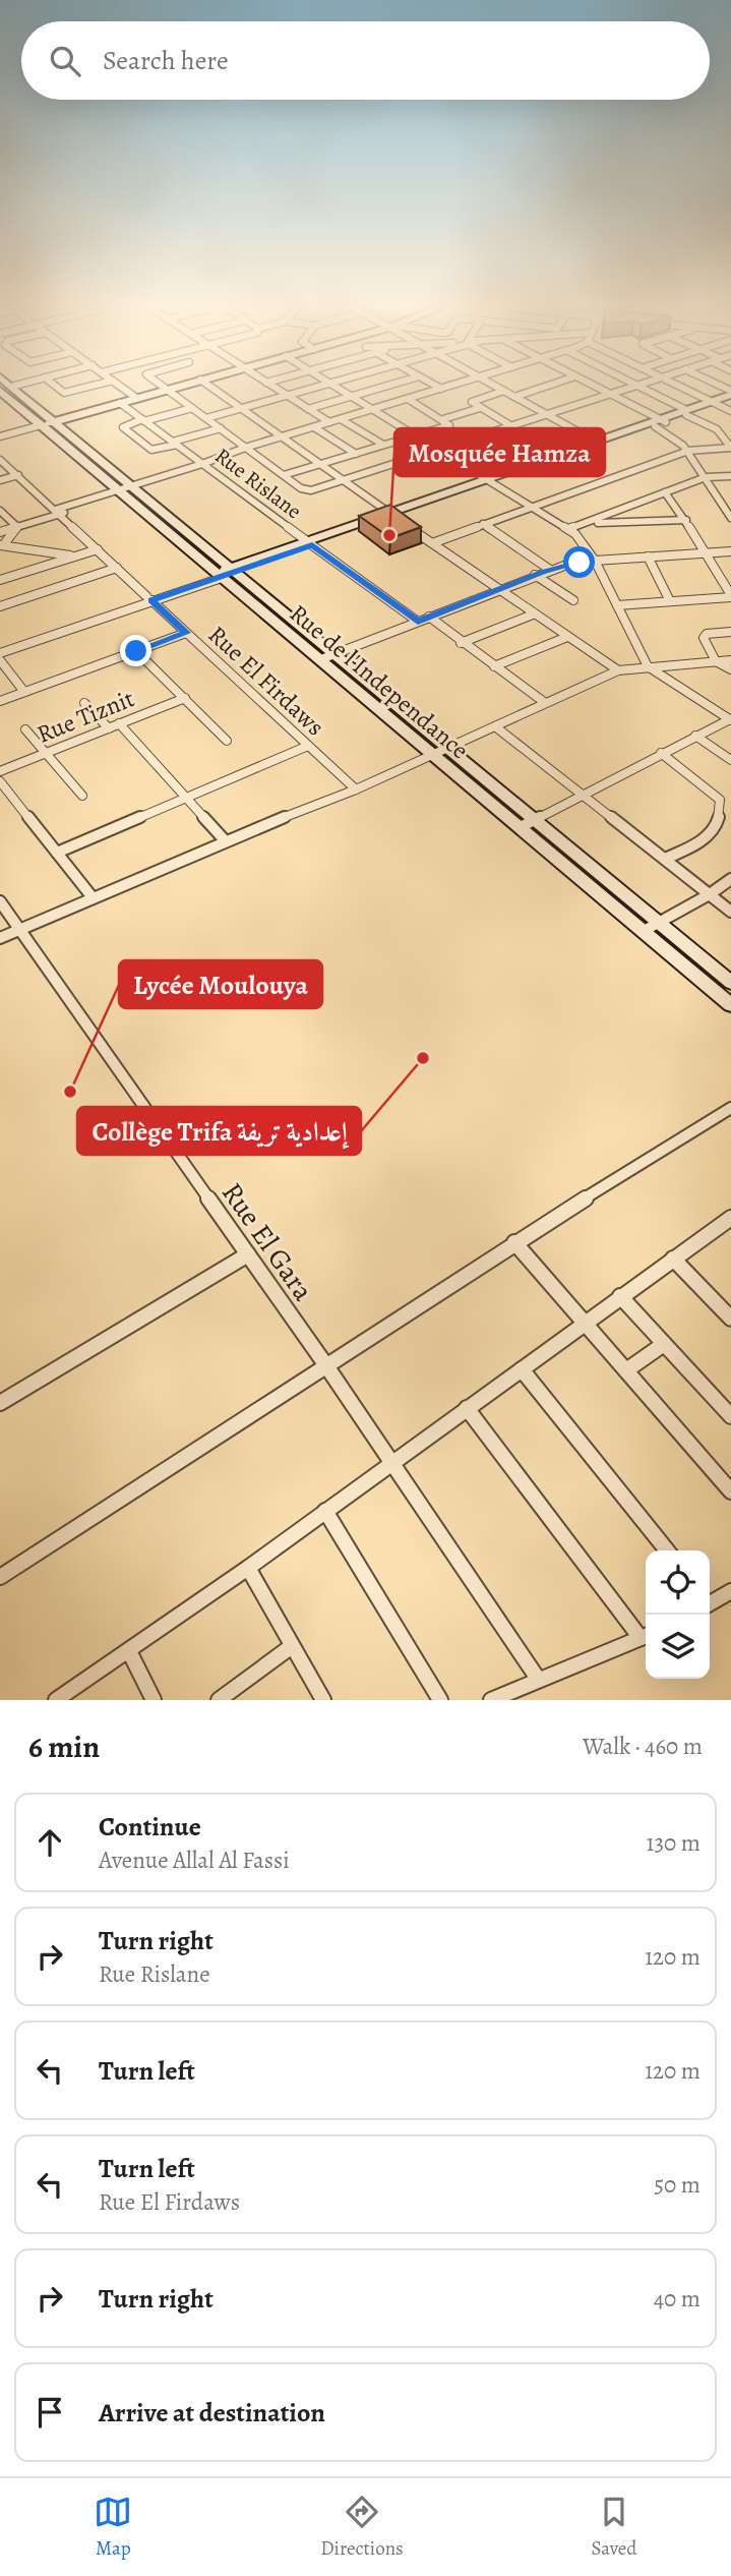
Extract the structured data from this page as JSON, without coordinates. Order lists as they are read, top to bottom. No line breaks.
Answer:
{"streets":{"main road":["Rue de l'Independance"],"street":["Rue Rislane","Rue El Firdaws","Rue Tiznit","Rue El Gara"]},"places":["Mosquée Hamza","Collège Trifa إعدادية تريفة","Lycée Moulouya"],"page":{"search":"Search here","heading":["6 min","Walk · 460 m"],"list":[["Continue","Avenue Allal Al Fassi","130 m"],["Turn right","Rue Rislane","120 m"],["Turn left","120 m"],["Turn left","Rue El Firdaws","50 m"],["Turn right","40 m"],"Arrive at destination"],"nav":["Map","Directions","Saved"]}}
